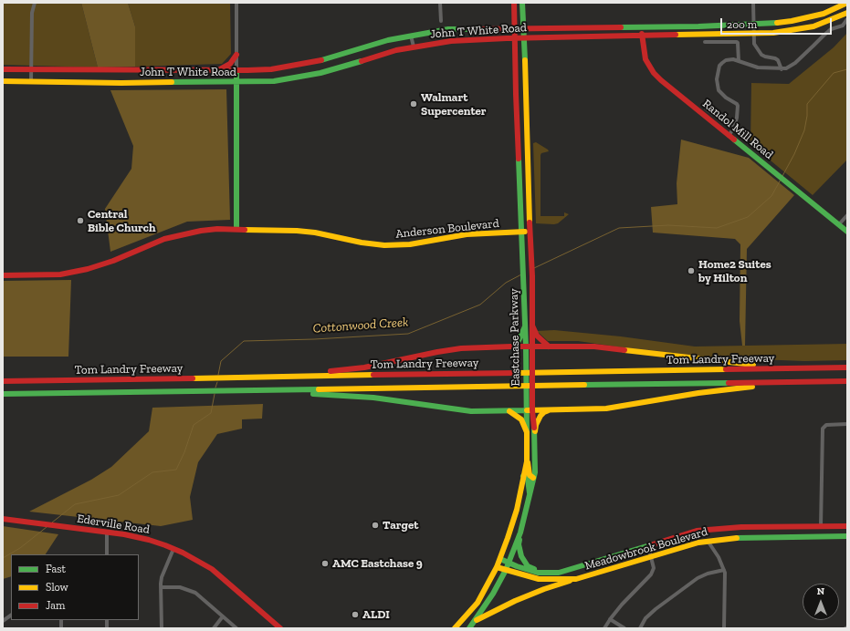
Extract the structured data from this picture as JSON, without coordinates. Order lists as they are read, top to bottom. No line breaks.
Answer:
{"streets":{"main road":["John T White Road","Randol Mill Road","Anderson Boulevard","Eastchase Parkway","Tom Landry Freeway","Ederville Road","Meadowbrook Boulevard"]},"crossings":[["John T White Road","Randol Mill Road"],["John T White Road","Eastchase Parkway"],["Anderson Boulevard","Eastchase Parkway"],["Eastchase Parkway","Meadowbrook Boulevard"]],"water":["Cottonwood Creek"],"places":["Walmart Supercenter","Central Bible Church","Home2 Suites by Hilton","Target","AMC Eastchase 9","ALDI"],"legend":["Fast","Slow","Jam"],"scale_bar":"200 m","north":"top"}
